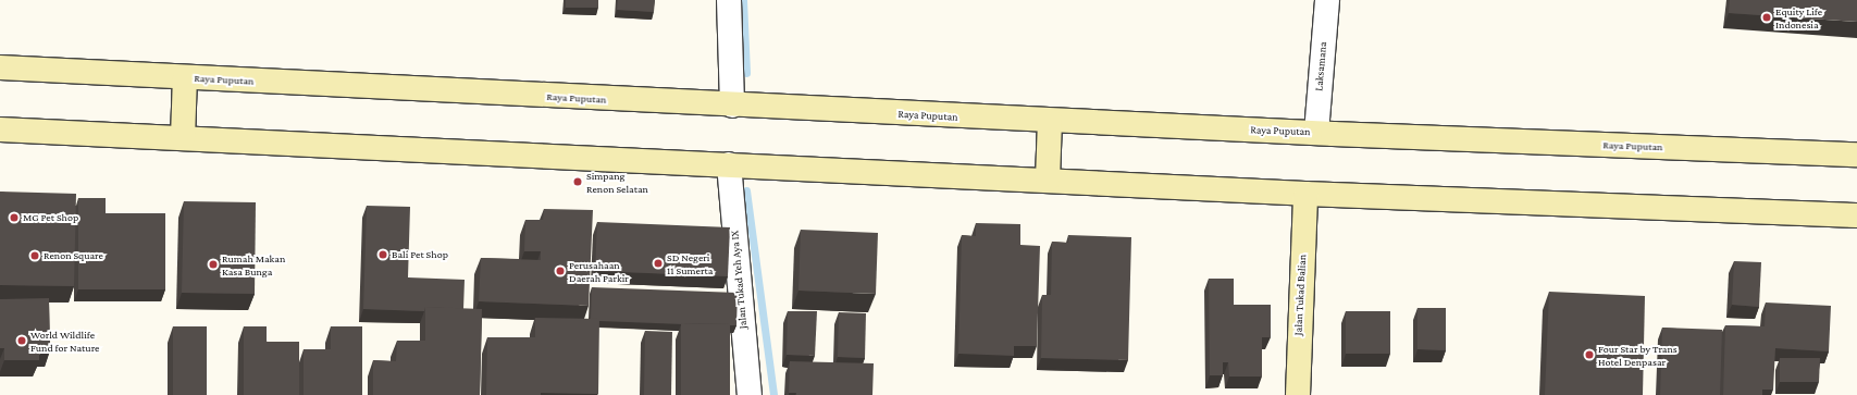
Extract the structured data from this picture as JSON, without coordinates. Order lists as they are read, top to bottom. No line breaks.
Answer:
{"streets":{"main road":["Raya Puputan","Jalan Tukad Balian"],"street":["Laksamana","Jalan Tukad Yeh Aya IX"]},"crossings":[["Laksamana","Raya Puputan"]],"places":["Equity Life Indonesia","Simpang Renon Selatan","MG Pet Shop","Bali Pet Shop","Renon Square","SD Negeri 11 Sumerta","Rumah Makan Kasa Bunga","Perusahaan Daerah Parkir","World Wildlife Fund for Nature","Four Star by Trans Hotel Denpasar"]}
